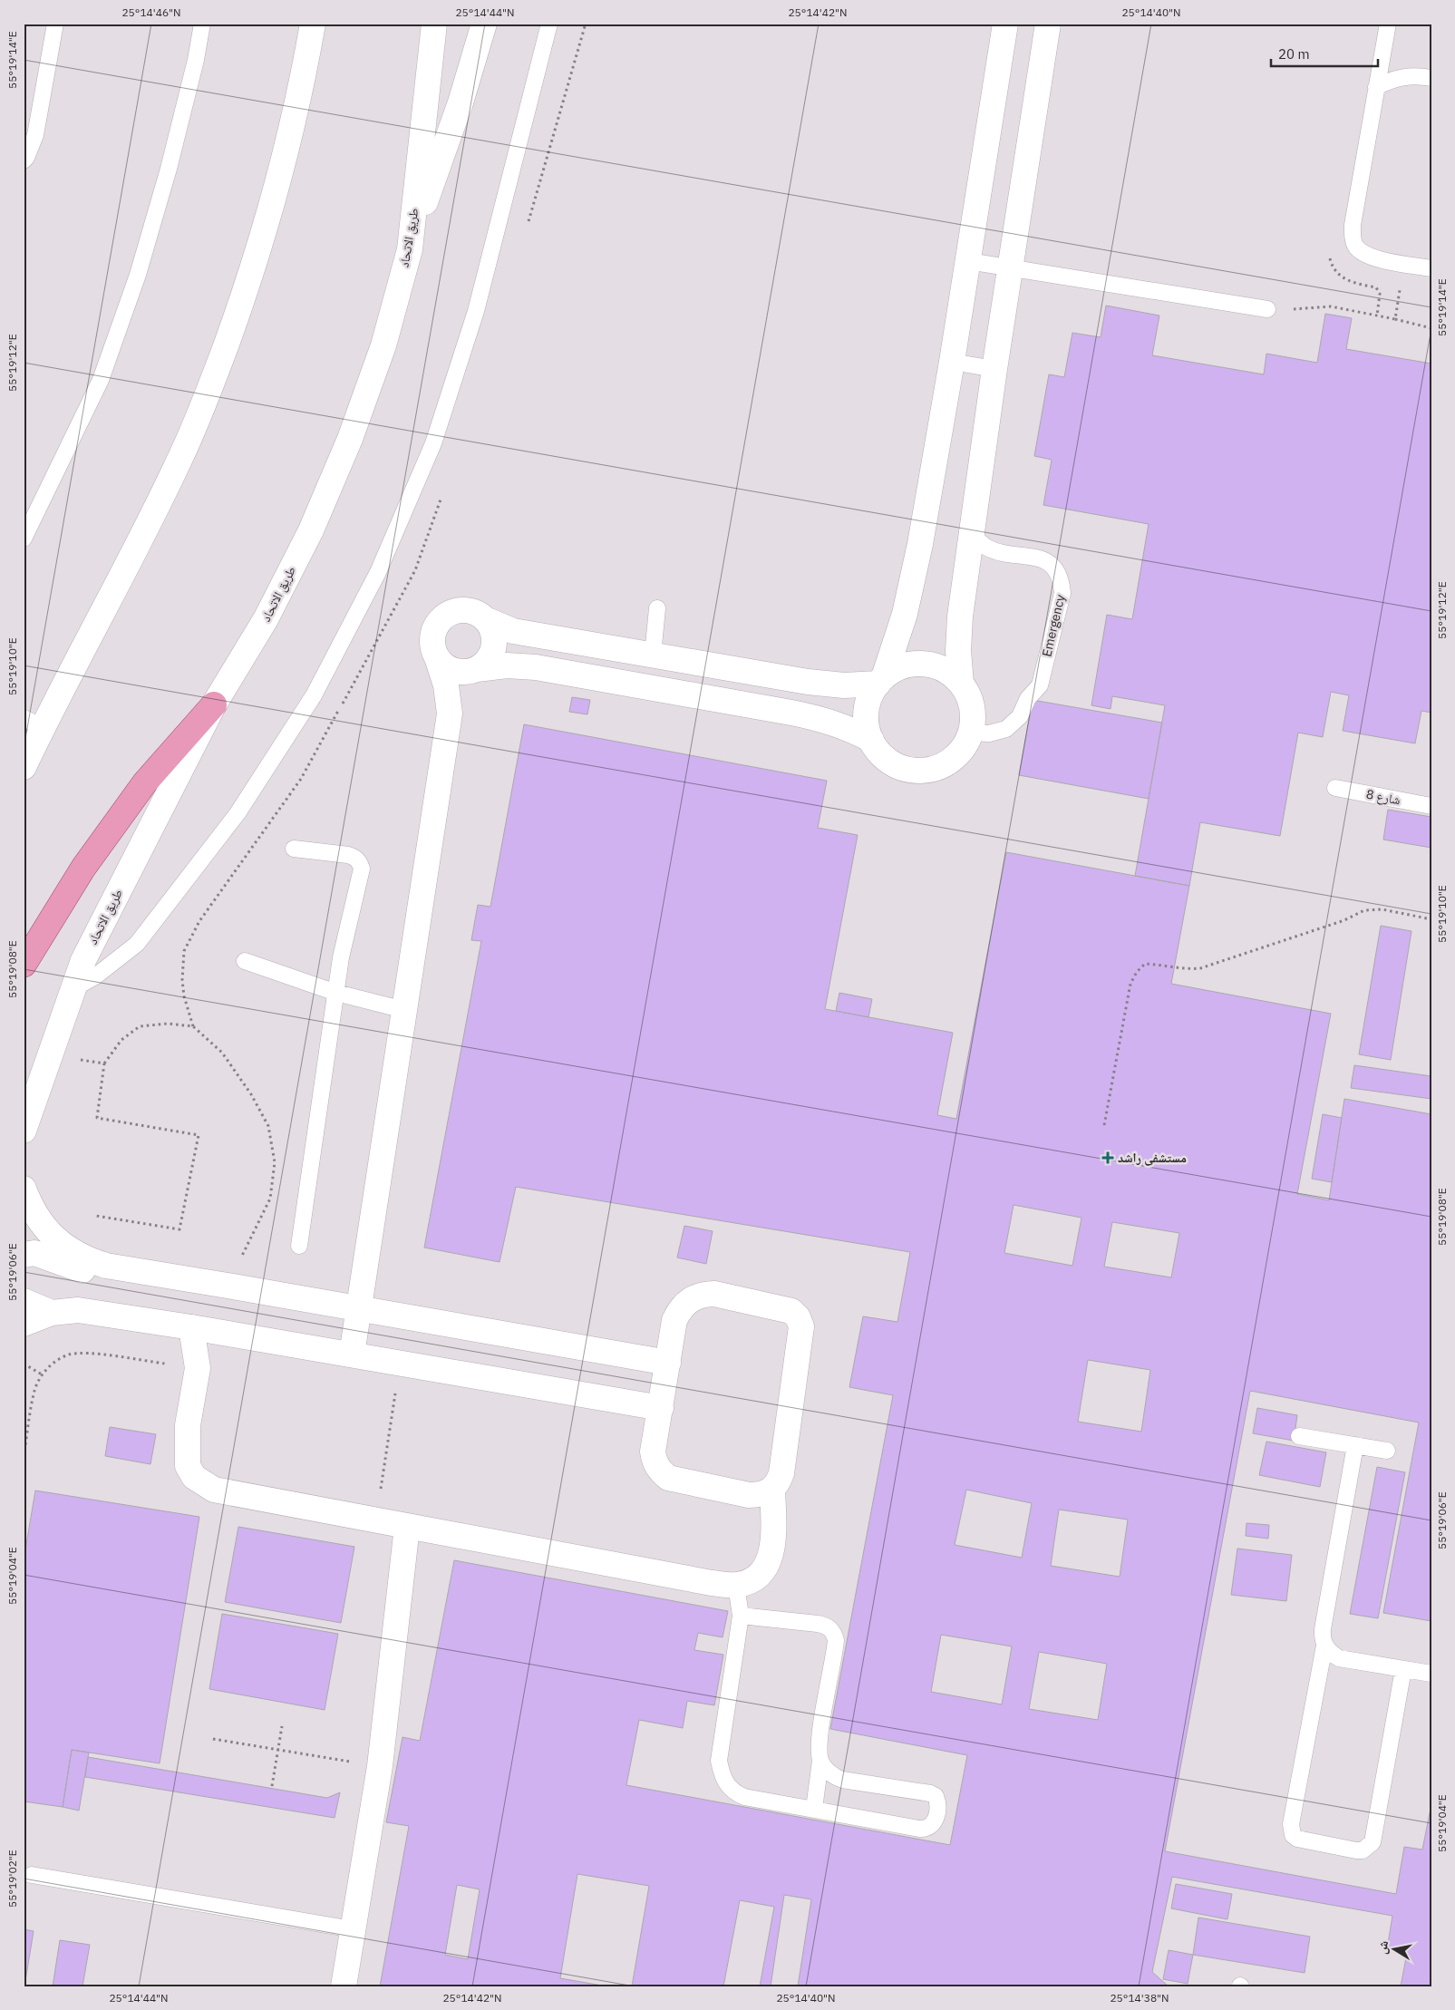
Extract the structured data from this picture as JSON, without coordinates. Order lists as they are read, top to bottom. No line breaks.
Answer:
{"streets":{"street":["طريق الاتحاد"],"lane":["Emergency","شارع 8"]},"places":{"health":["مستشفى راشد"]},"scale_bar":"20 m","north":"left","coordinates":["25°14'46\"N","25°14'44\"N","25°14'42\"N","25°14'40\"N","55°19'14\"E","55°19'12\"E","55°19'10\"E","55°19'08\"E","55°19'06\"E","55°19'04\"E","55°19'02\"E","25°14'38\"N"]}
